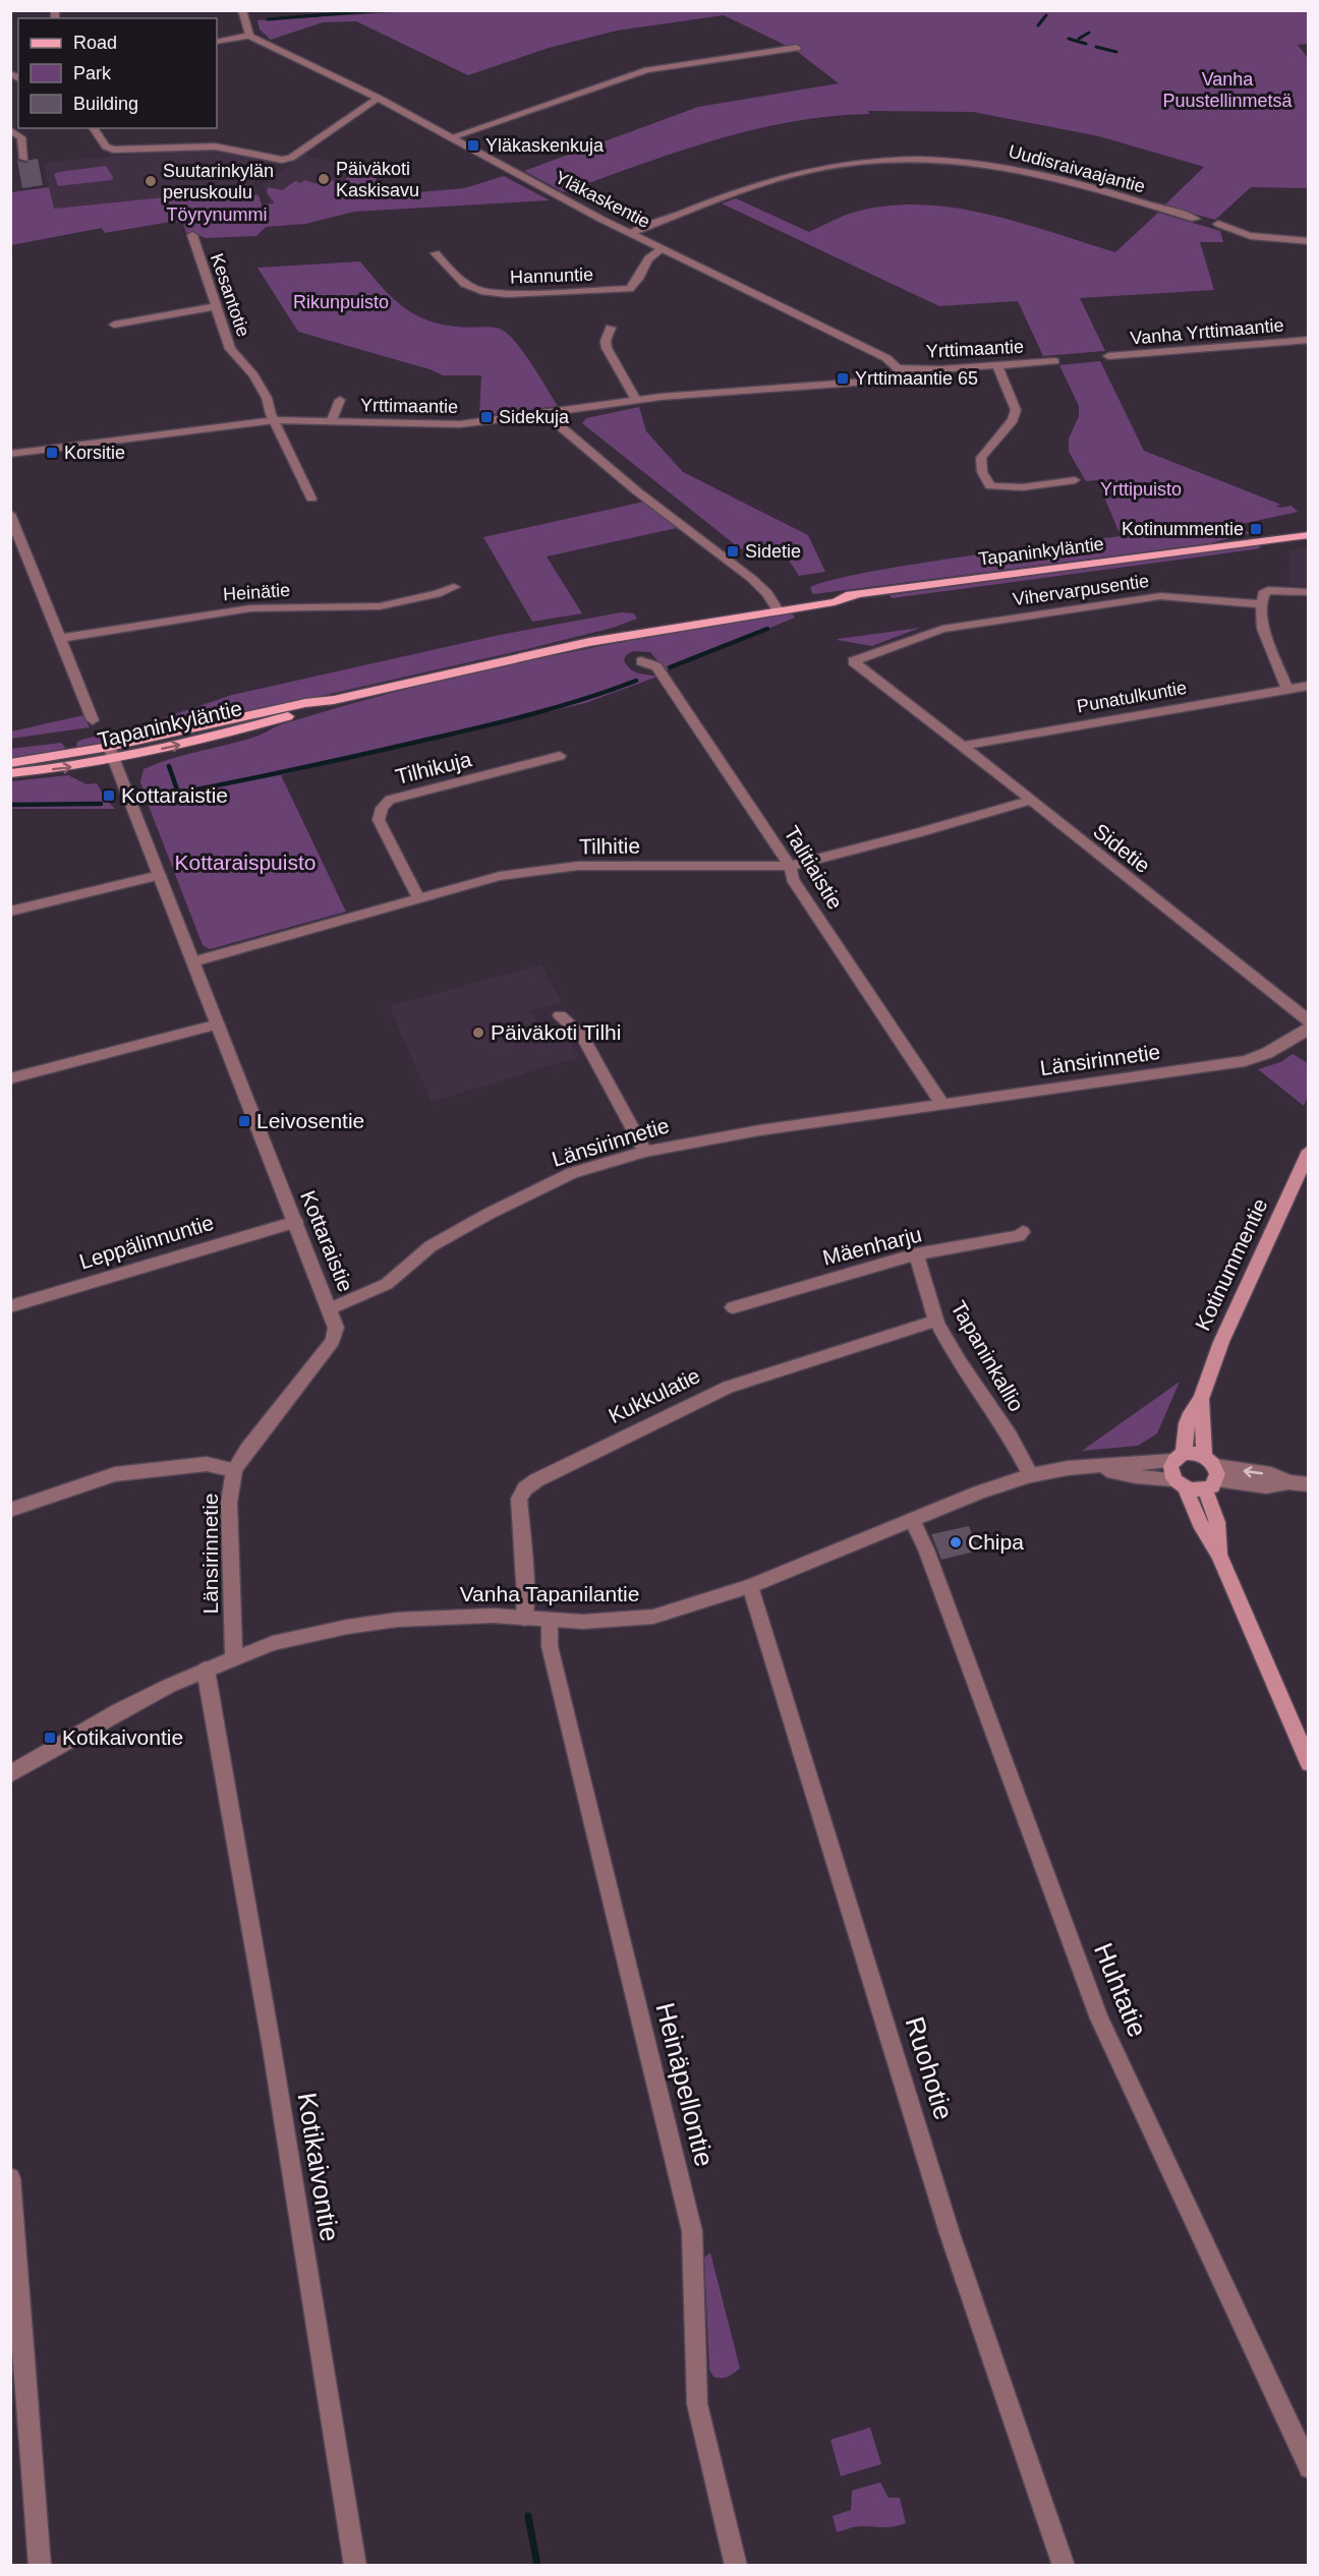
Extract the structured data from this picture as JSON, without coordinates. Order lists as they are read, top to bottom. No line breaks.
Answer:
{"streets":{"main road":["Tapaninkyläntie","Kotinummentie"],"street":["Uudisraivaajantie","Yläkaskentie","Hannuntie","Kesantotie","Vanha Yrttimaantie","Yrttimaantie","Vihervarpusentie","Heinätie","Punatulkuntie","Tilhikuja","Tilhitie","Sidetie","Talitiaistie","Länsirinnetie","Kottaraistie","Leppälinnuntie","Mäenharju","Tapaninkallio","Kukkulatie","Vanha Tapanilantie","Huhtatie","Ruohotie","Heinäpellontie","Kotikaivontie"]},"crossings":[["Uudisraivaajantie","Yläkaskentie"],["Yläkaskentie","Hannuntie"],["Yläkaskentie","Yrttimaantie"],["Kesantotie","Yrttimaantie"],["Tapaninkyläntie","Kottaraistie"],["Vihervarpusentie","Sidetie"],["Punatulkuntie","Sidetie"],["Tilhikuja","Tilhitie"],["Tilhitie","Sidetie"],["Tilhitie","Talitiaistie"],["Tilhitie","Kottaraistie"],["Talitiaistie","Länsirinnetie"],["Länsirinnetie","Kottaraistie"],["Länsirinnetie","Vanha Tapanilantie"],["Kottaraistie","Leppälinnuntie"],["Mäenharju","Tapaninkallio"],["Kotinummentie","Vanha Tapanilantie"],["Tapaninkallio","Kukkulatie"],["Tapaninkallio","Vanha Tapanilantie"],["Kukkulatie","Vanha Tapanilantie"],["Vanha Tapanilantie","Huhtatie"],["Vanha Tapanilantie","Ruohotie"],["Vanha Tapanilantie","Heinäpellontie"],["Vanha Tapanilantie","Kotikaivontie"]],"parks":["Vanha Puustellinmetsä","Töyrynummi","Rikunpuisto","Yrttipuisto","Kottaraispuisto"],"places":{"transit":["Yläkaskenkuja","Yrttimaantie 65","Sidekuja","Korsitie","Kotinummentie","Sidetie","Kottaraistie","Leivosentie","Kotikaivontie"],"other":["Päiväkoti Kaskisavu","Suutarinkylän peruskoulu","Päiväkoti Tilhi","Chipa"]},"legend":["Road","Park","Building"]}
